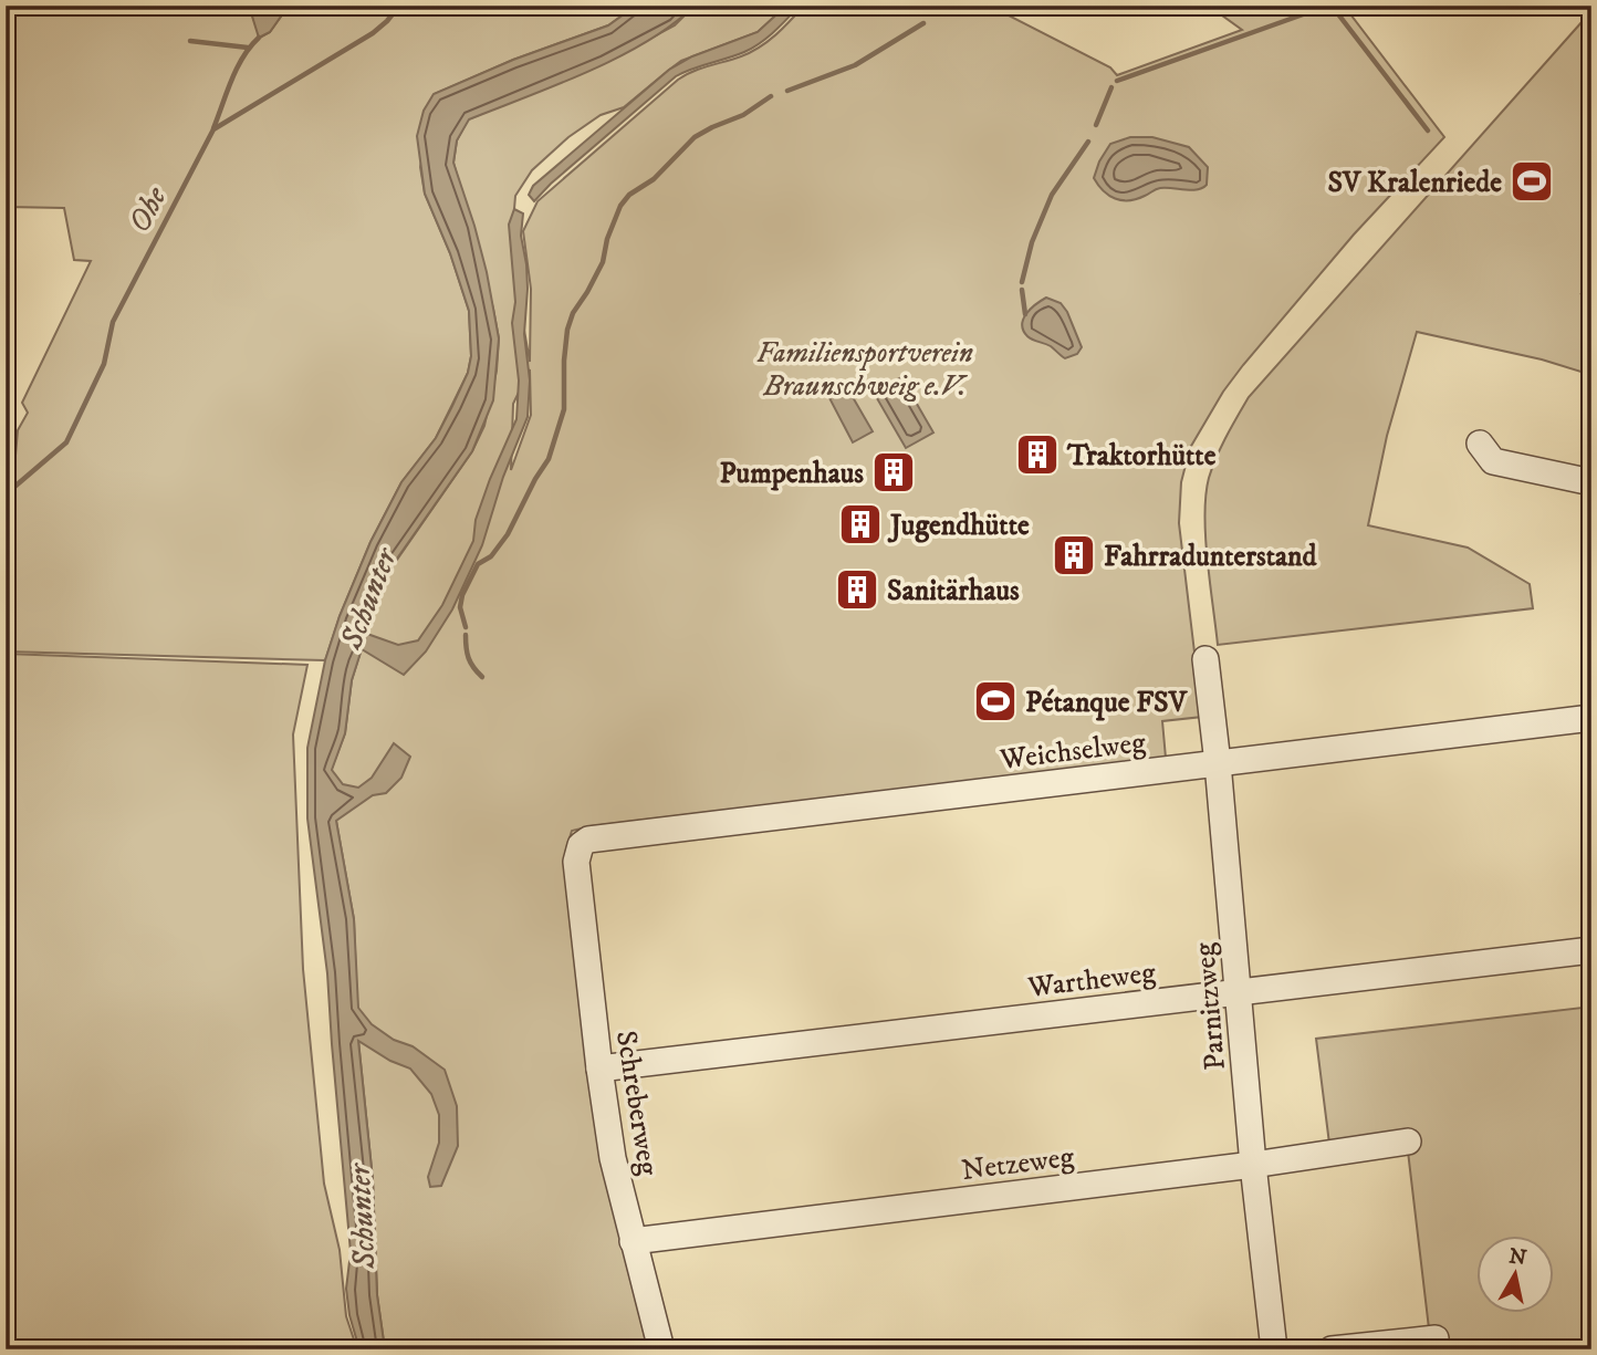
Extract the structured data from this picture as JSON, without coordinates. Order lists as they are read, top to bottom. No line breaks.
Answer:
{"streets":{"street":["Weichselweg","Wartheweg","Parnitzweg","Schreberweg","Netzeweg"]},"crossings":[["Weichselweg","Parnitzweg"],["Weichselweg","Schreberweg"],["Wartheweg","Parnitzweg"],["Wartheweg","Schreberweg"],["Parnitzweg","Netzeweg"],["Schreberweg","Netzeweg"]],"water":["Ohe","Schunter"],"parks":["Familiensportverein Braunschweig e.V."],"places":{"sports":["SV Kralenriede","Pétanque FSV"],"building":["Traktorhütte","Pumpenhaus","Jugendhütte","Fahrradunterstand","Sanitärhaus"]},"north":"top"}
